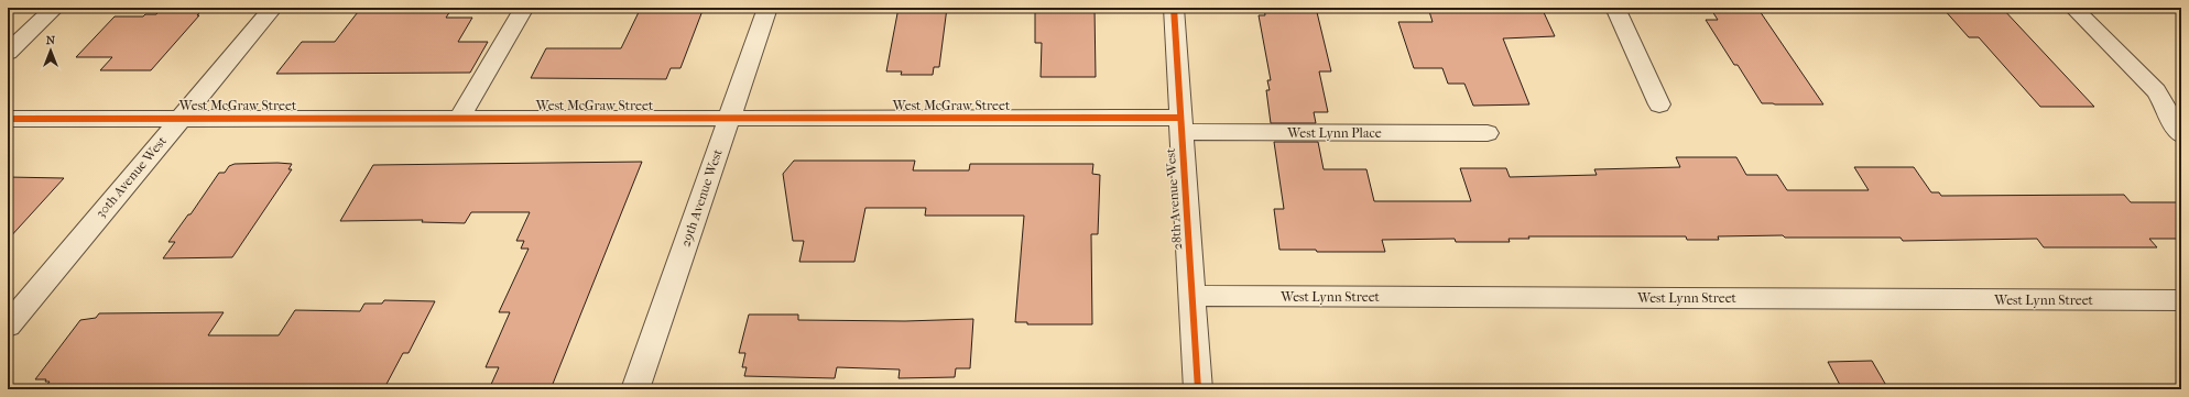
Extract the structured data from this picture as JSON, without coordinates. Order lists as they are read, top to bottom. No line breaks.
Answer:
{"streets":{"street":["West McGraw Street","West Lynn Place","30th Avenue West","29th Avenue West","28th Avenue West","West Lynn Street"]},"crossings":[["West McGraw Street","West Lynn Place"],["West McGraw Street","30th Avenue West"],["West McGraw Street","29th Avenue West"],["West McGraw Street","28th Avenue West"],["West Lynn Place","28th Avenue West"],["28th Avenue West","West Lynn Street"]],"north":"top"}
